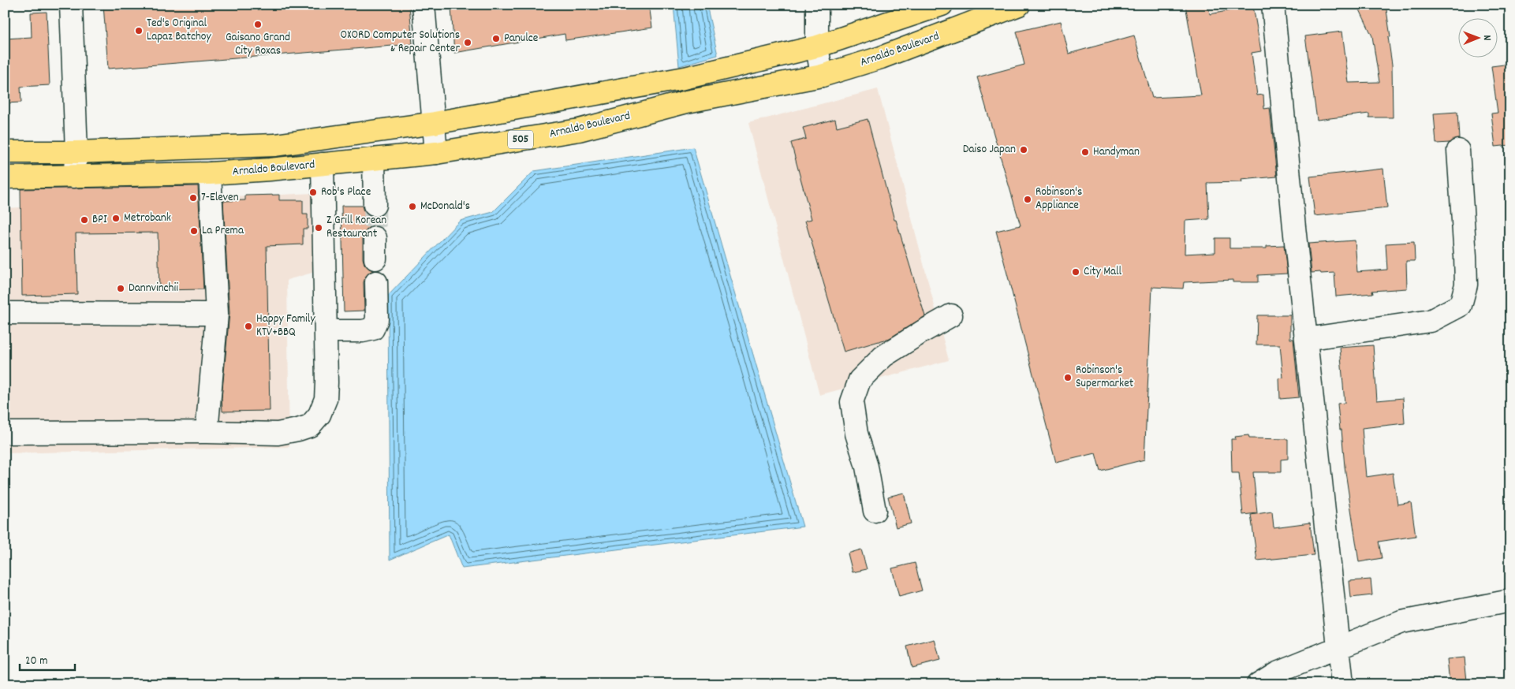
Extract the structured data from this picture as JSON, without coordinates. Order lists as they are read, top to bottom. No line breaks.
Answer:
{"streets":{"highway":["Arnaldo Boulevard","505"]},"places":["Gaisano Grand City Roxas","Ted's Original Lapaz Batchoy","Panulce","OXORD Computer Solutions & Repair Center","Daiso Japan","Handyman","Rob's Place","7-Eleven","Robinson's Appliance","McDonald's","Metrobank","BPI","Z Grill Korean Restaurant","La Prema","City Mall","Dannvinchii","Happy Family KTV+BBQ","Robinson's Supermarket"],"scale_bar":"20 m","north":"right"}
